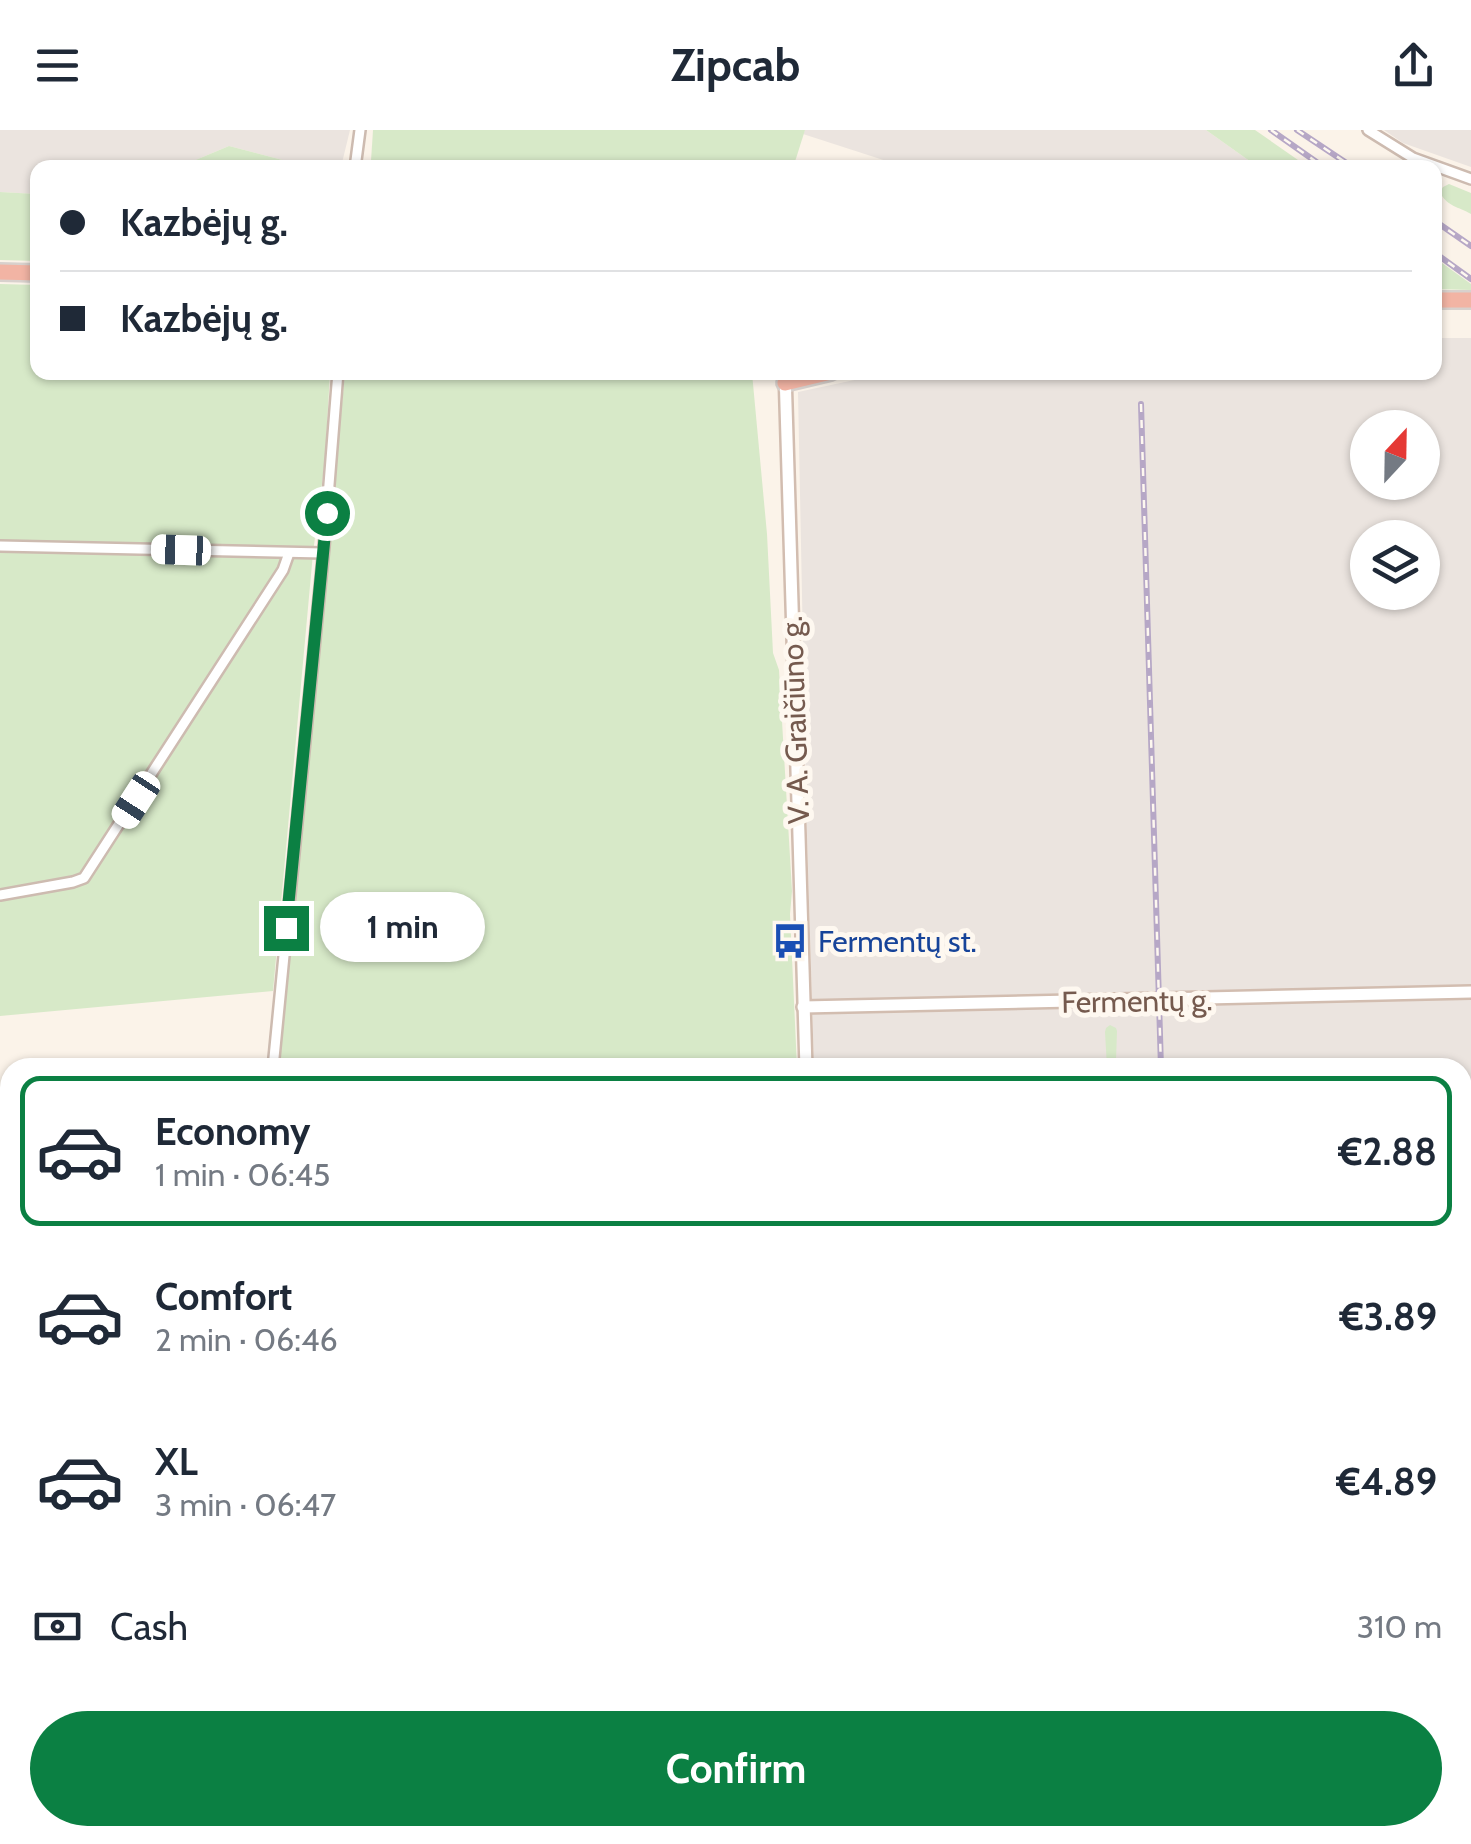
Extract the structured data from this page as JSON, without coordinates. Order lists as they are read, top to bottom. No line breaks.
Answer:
{"streets":{"main road":["V. A. Graičiūno g.","Fermentų g."]},"crossings":[["V. A. Graičiūno g.","Fermentų g."]],"places":{"bus stop":["Fermentų st."]},"north":"top","page":{"header":"Zipcab","banner":["Kazbėjų g.","Kazbėjų g."],"bubble":"1 min","list":[{"name":"Economy","note":"1 min · 06:45","value":"€2.88"},{"name":"Comfort","note":"2 min · 06:46","value":"€3.89"},{"name":"XL","note":"3 min · 06:47","value":"€4.89"}],"pay":["Cash","310 m"],"buttons":"Confirm"}}
